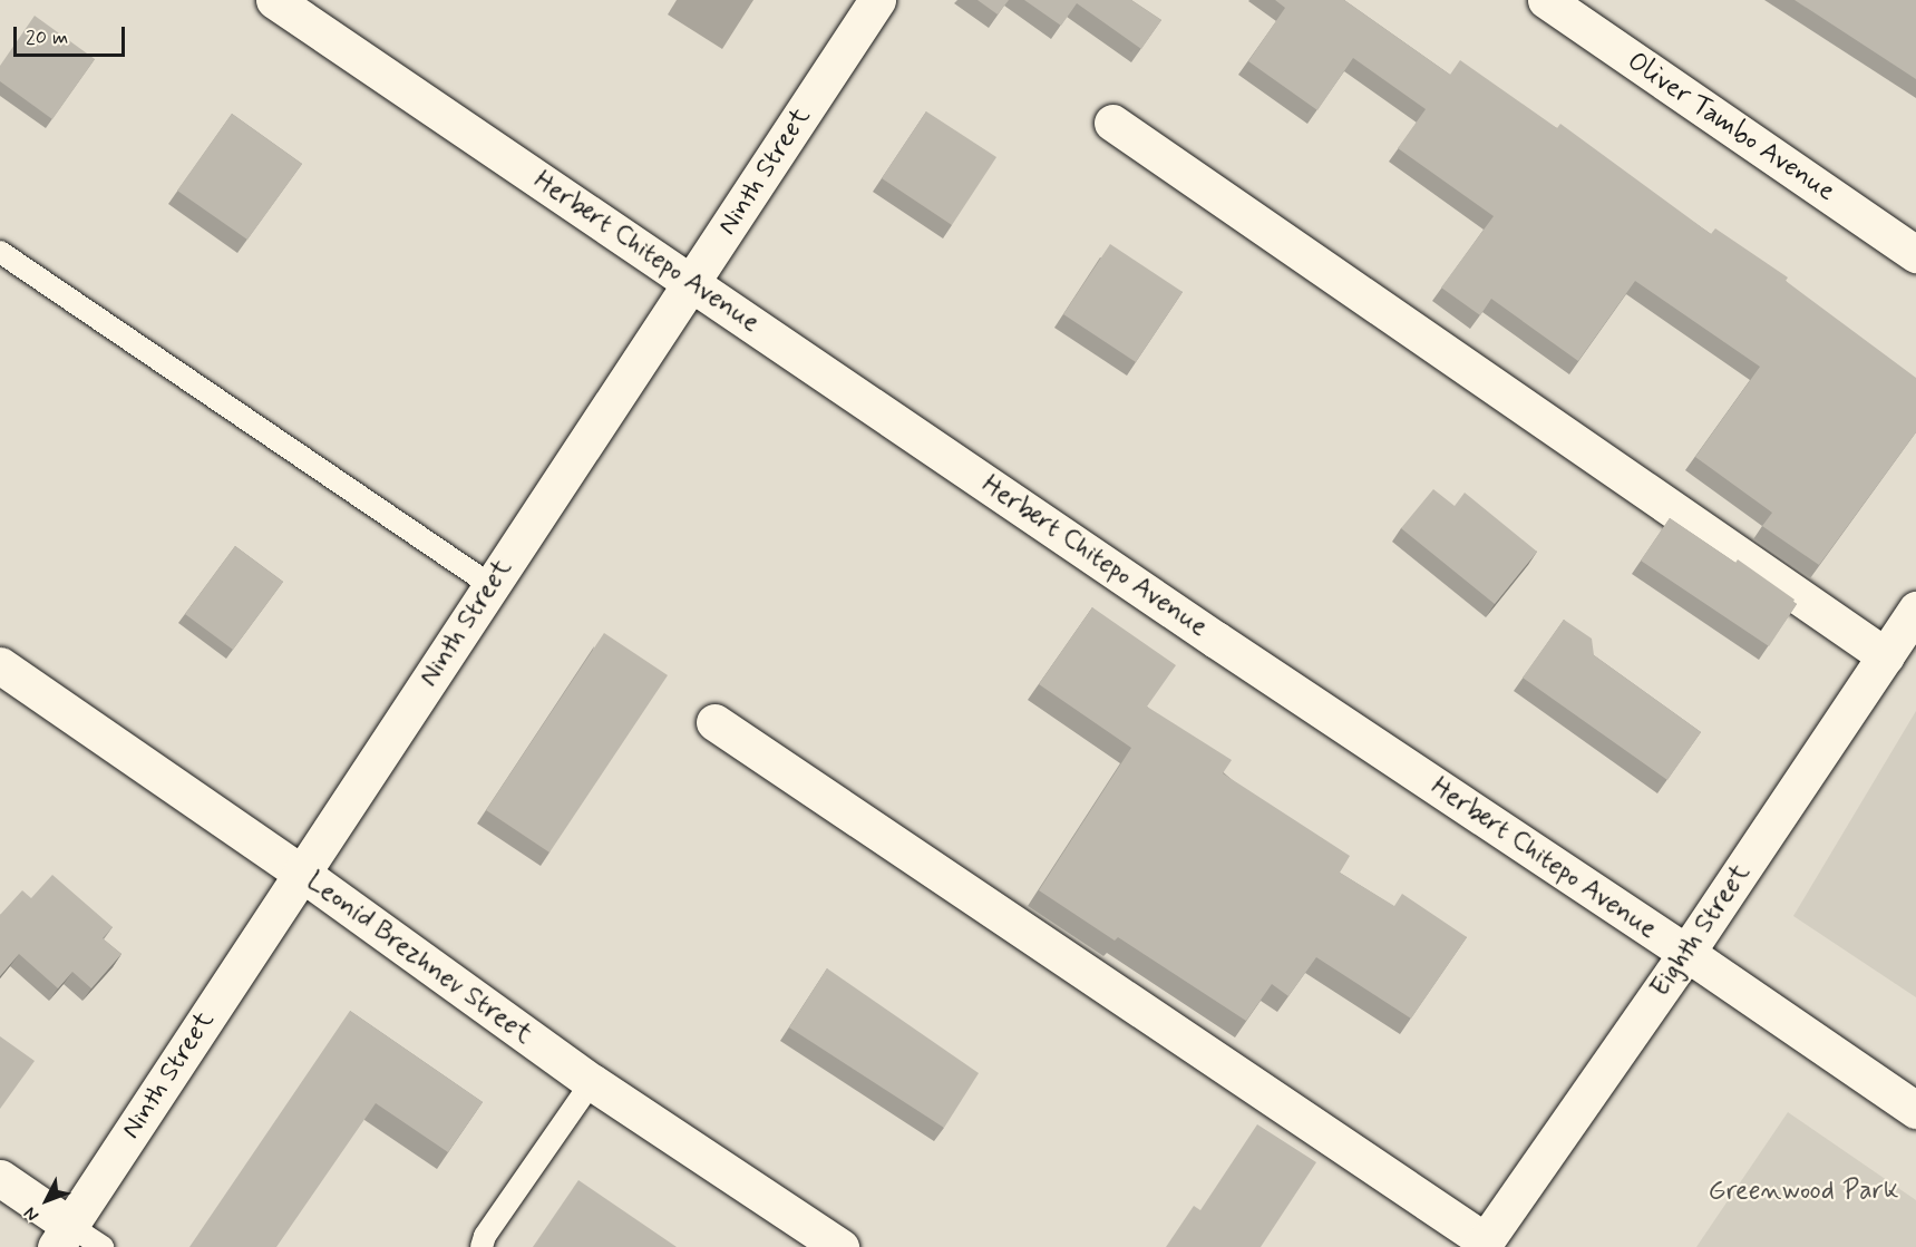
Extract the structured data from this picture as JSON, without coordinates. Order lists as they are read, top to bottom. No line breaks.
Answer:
{"streets":{"street":["Oliver Tambo Avenue","Ninth Street","Herbert Chitepo Avenue","Eighth Street","Leonid Brezhnev Street"]},"crossings":[["Ninth Street","Herbert Chitepo Avenue"],["Ninth Street","Leonid Brezhnev Street"],["Herbert Chitepo Avenue","Eighth Street"]],"parks":["Greenwood Park"],"scale_bar":"20 m","north":"bottom left"}
